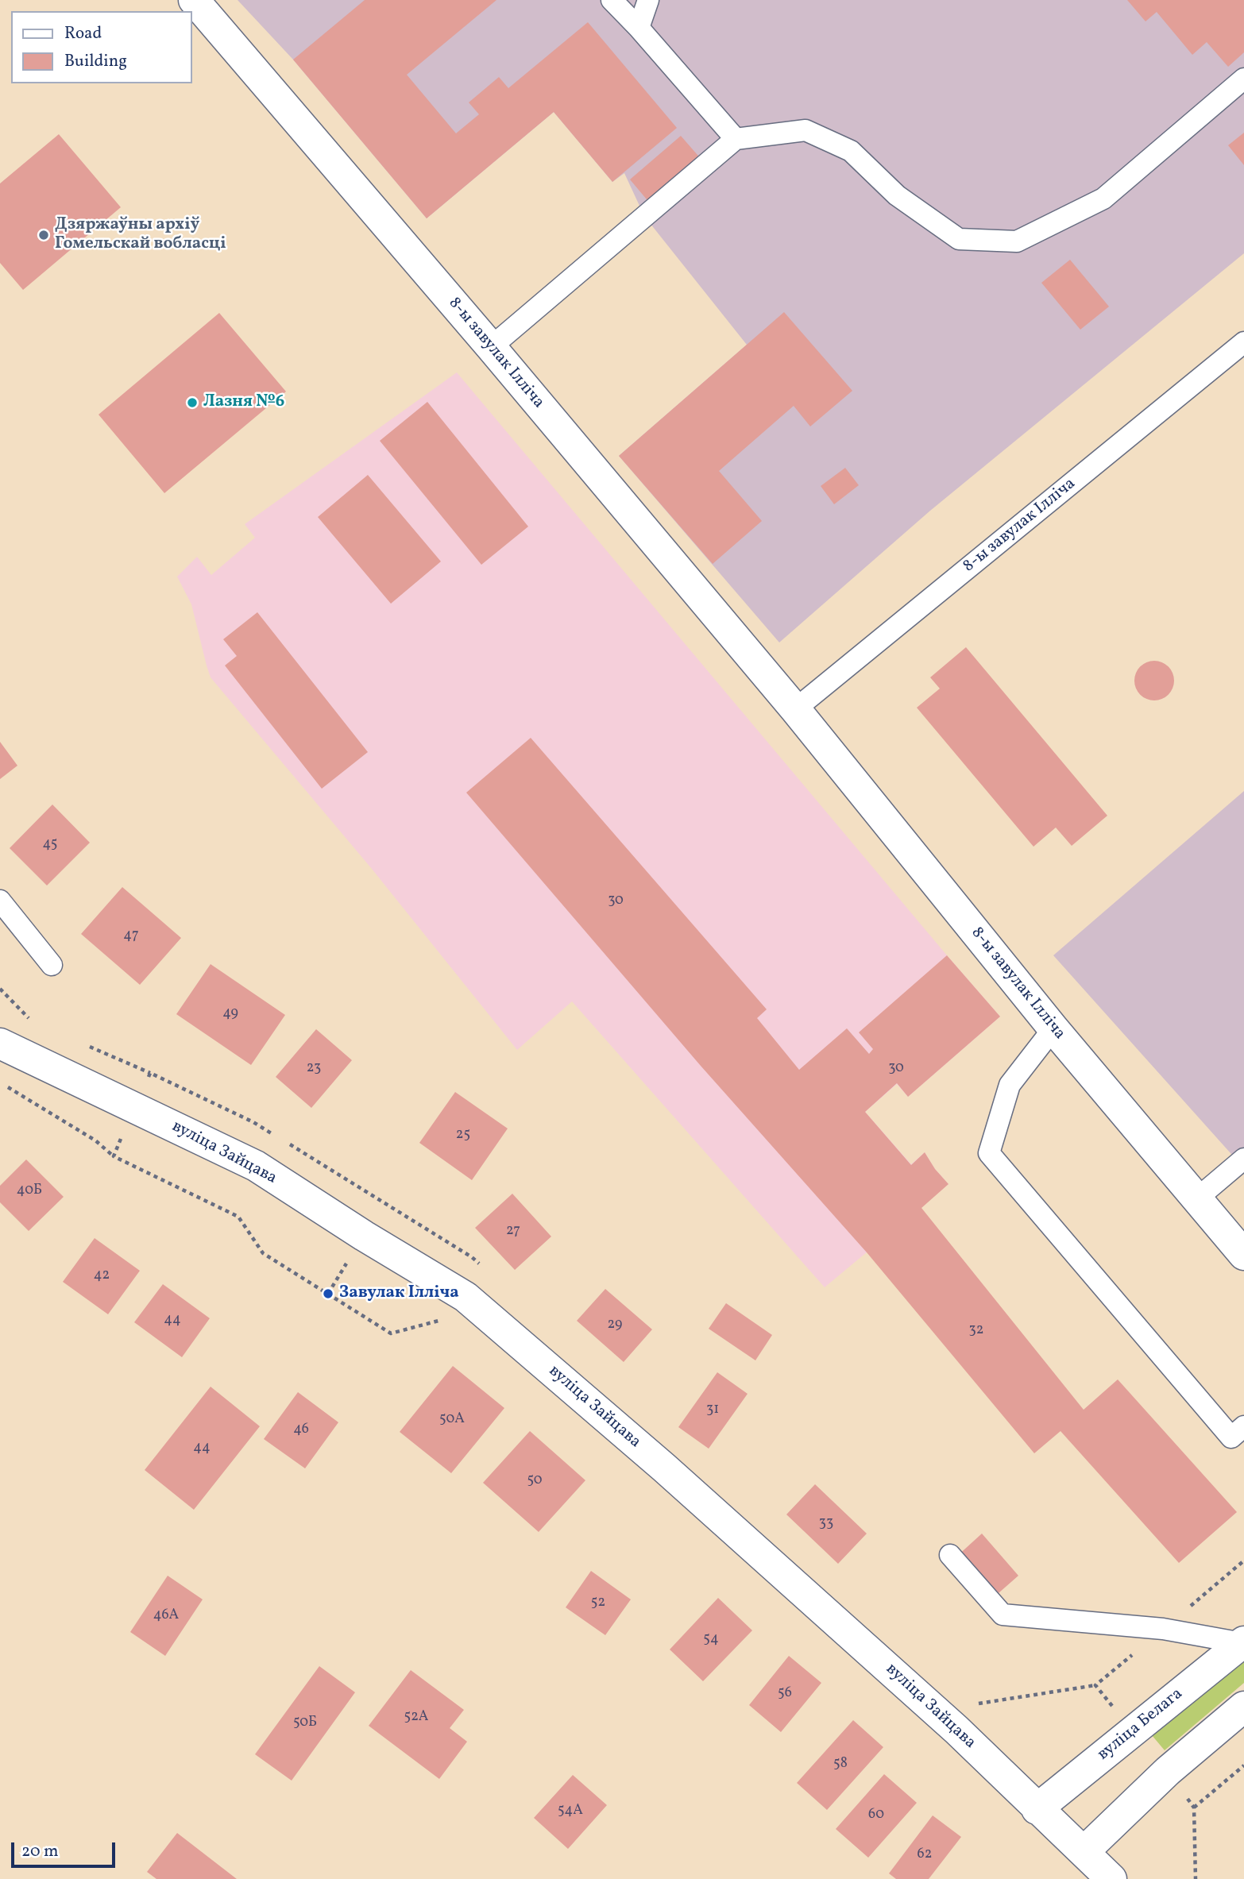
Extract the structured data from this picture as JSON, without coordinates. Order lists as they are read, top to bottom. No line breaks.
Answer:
{"streets":{"street":["8-ы завулак Ілліча","вуліца Зайцава","вуліца Белага"]},"crossings":[["вуліца Зайцава","вуліца Белага"]],"places":["Дзяржаўны архіў Гомельскай вобласці","Лазня №6","Завулак Ілліча"],"house_numbers":["45","30","47","49","23","30","25","40Б","27","42","44","29","32","31","50А","46","44","50","33","52","46А","54","56","52А","50Б","58","54А","60","62"],"legend":["Road","Building"],"scale_bar":"20 m"}
